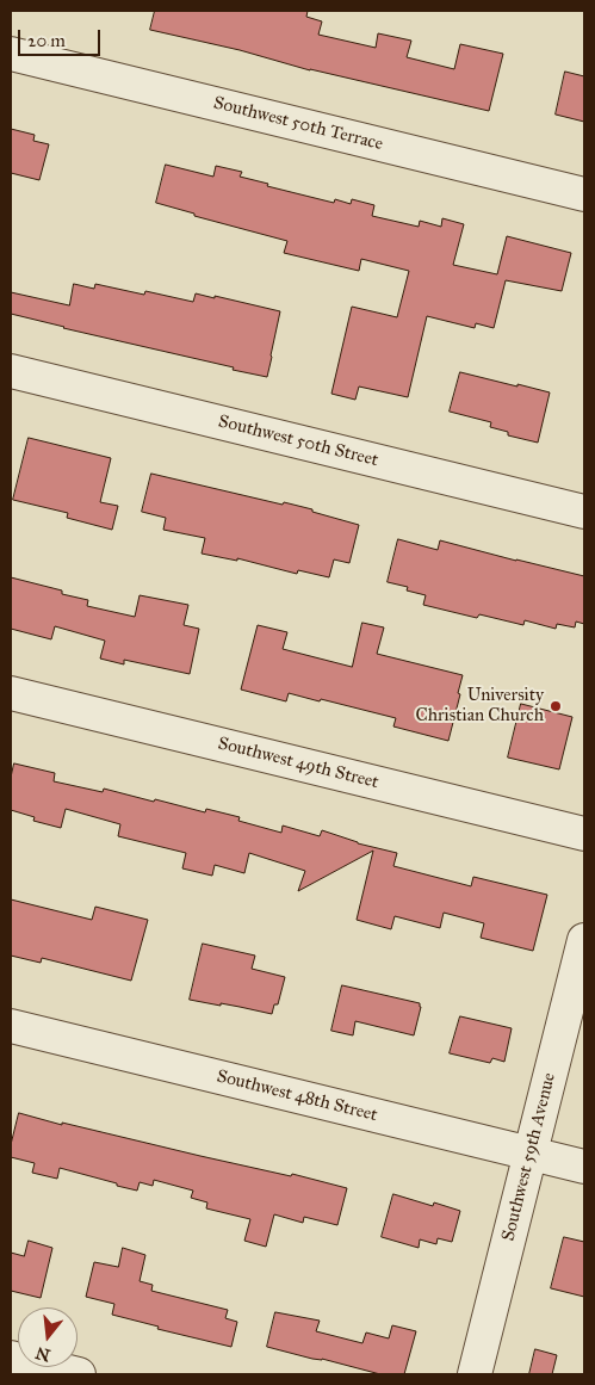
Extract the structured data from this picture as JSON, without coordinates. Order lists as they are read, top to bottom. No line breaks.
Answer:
{"streets":{"street":["Southwest 50th Terrace","Southwest 50th Street","Southwest 49th Street","Southwest 48th Street","Southwest 59th Avenue"]},"crossings":[["Southwest 48th Street","Southwest 59th Avenue"]],"places":["University Christian Church"],"scale_bar":"20 m","north":"bottom"}
